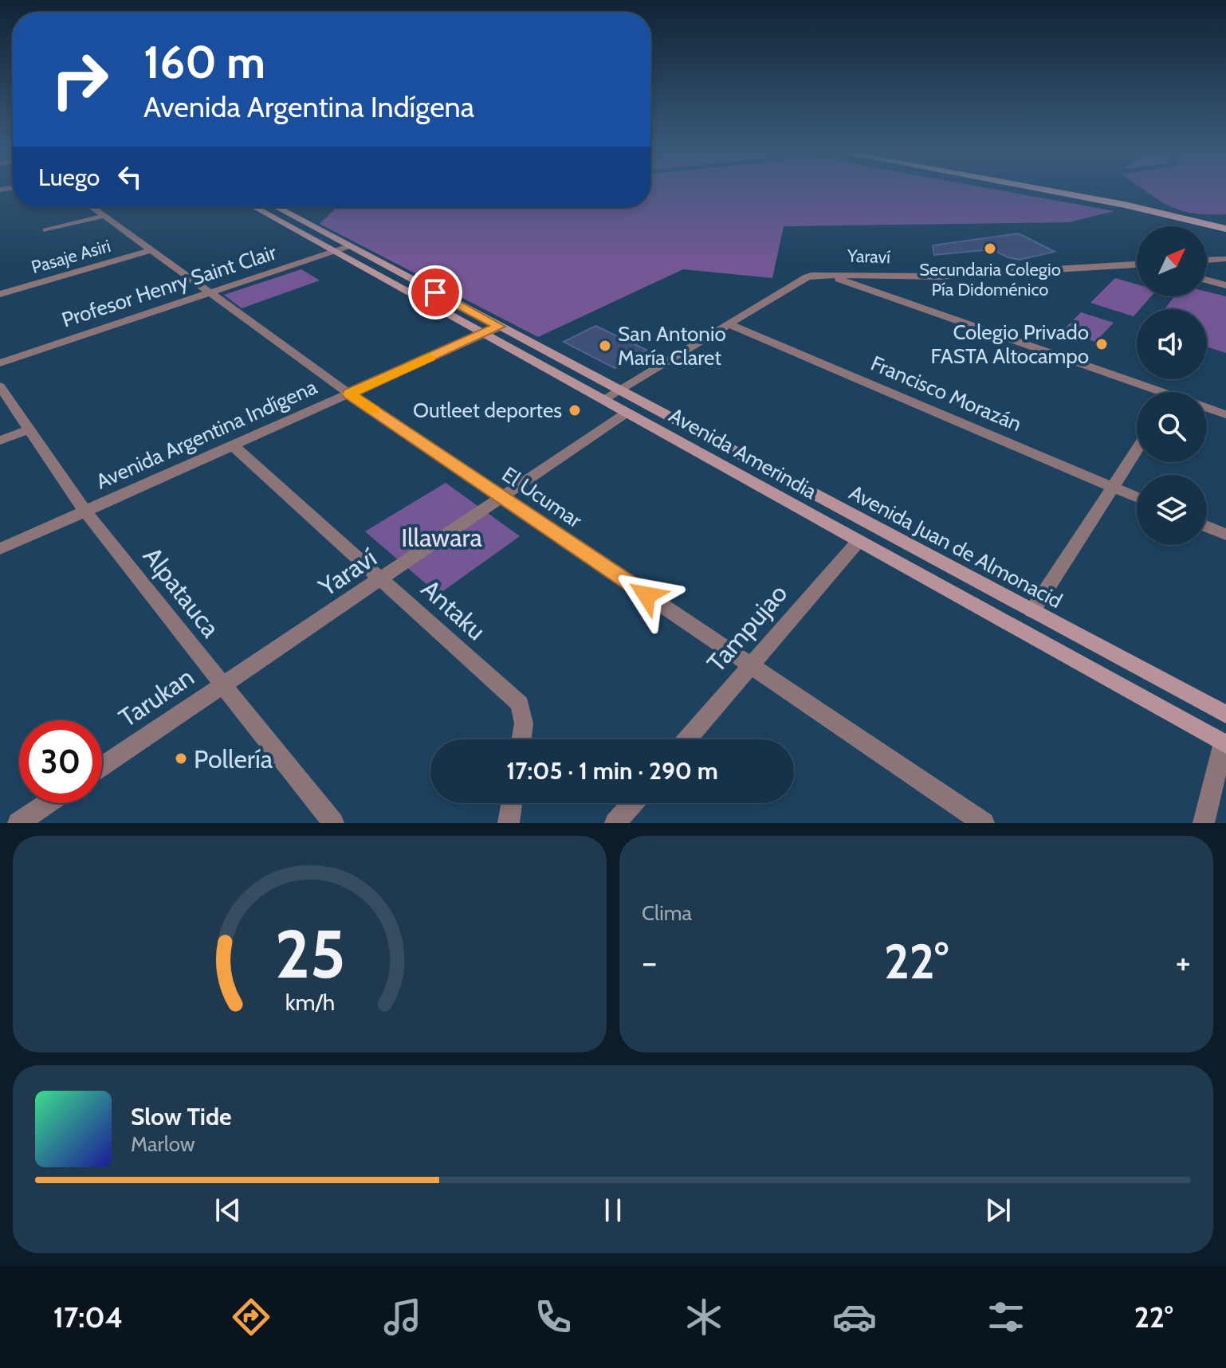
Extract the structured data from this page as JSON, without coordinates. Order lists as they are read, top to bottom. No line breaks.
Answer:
{"streets":{"street":["Pasaje Asiri","Yaraví","Profesor Henry Saint Clair","Francisco Morazán","Avenida Argentina Indígena","Avenida Amerindia","El Ucumar","Avenida Juan de Almonacid","Alpatauca","Antaku","Tampujao","Tarukan"]},"crossings":[["Pasaje Asiri","El Ucumar"],["Yaraví","Francisco Morazán"],["Yaraví","Avenida Amerindia"],["Yaraví","El Ucumar"],["Yaraví","Avenida Juan de Almonacid"],["Yaraví","Alpatauca"],["Yaraví","Antaku"],["Yaraví","Tarukan"],["Profesor Henry Saint Clair","Avenida Amerindia"],["Profesor Henry Saint Clair","El Ucumar"],["Profesor Henry Saint Clair","Avenida Juan de Almonacid"],["Avenida Argentina Indígena","Avenida Amerindia"],["Avenida Argentina Indígena","El Ucumar"],["Avenida Argentina Indígena","Avenida Juan de Almonacid"],["Avenida Argentina Indígena","Alpatauca"],["Avenida Argentina Indígena","Antaku"],["Avenida Amerindia","Tampujao"],["El Ucumar","Tampujao"],["Alpatauca","Tarukan"]],"parks":["Illawara"],"places":["Secundaria Colegio Pía Didoménico","Colegio Privado FASTA Altocampo","San Antonio María Claret","Outleet deportes","Pollería"],"north":"top right","page":{"turn":["160 m","Avenida Argentina Indígena"],"then":"Luego","limit":"30","trip":"17:05 · 1 min · 290 m","tile":"Clima","heat":["−","22°","+"],"song":["Slow Tide","Marlow"],"tabs":["17:04","22°"],"gauge":["25","km/h"]}}
